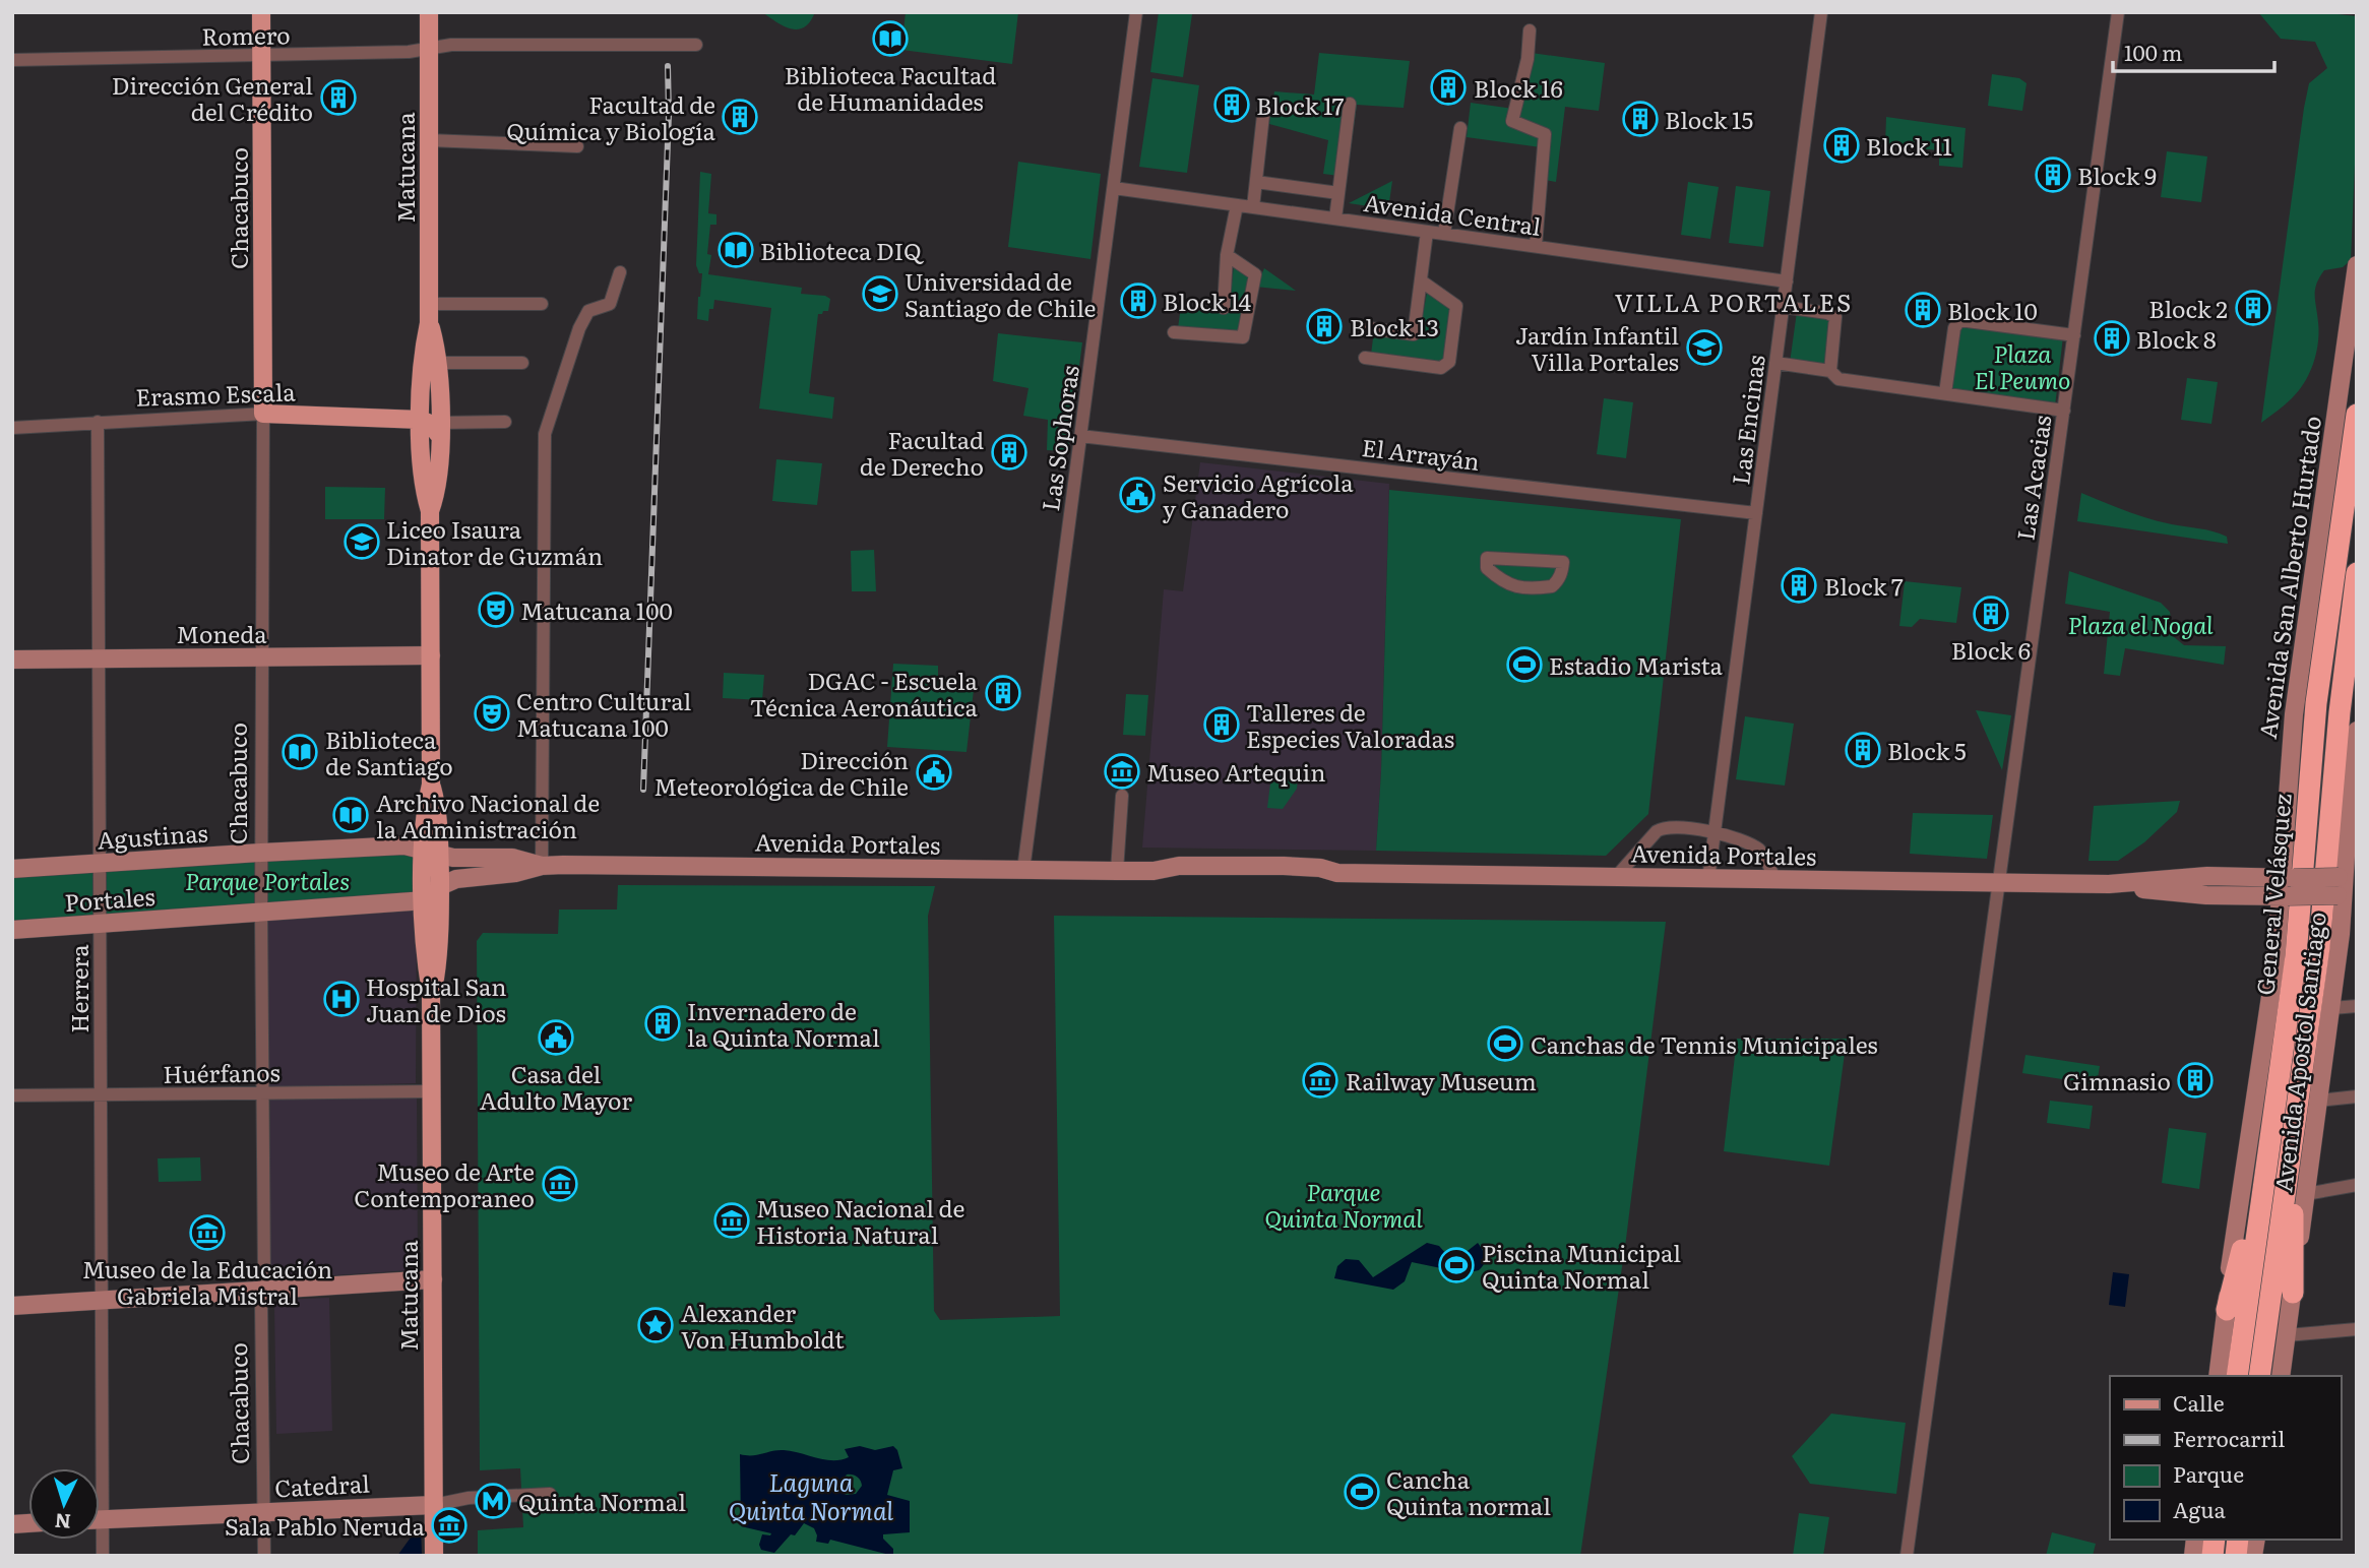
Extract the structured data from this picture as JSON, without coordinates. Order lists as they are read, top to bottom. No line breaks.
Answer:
{"streets":{"highway":["General Velásquez"],"main road":["Matucana","Chacabuco","Erasmo Escala","Avenida San Alberto Hurtado","Moneda","Agustinas","Avenida Portales","Portales","Avenida Apostol Santiago","Catedral"],"street":["Romero","Avenida Central","Las Encinas","Las Sophoras","El Arrayán","Las Acacias","Herrera","Huérfanos"]},"crossings":[["Romero","Matucana"],["Romero","Chacabuco"],["Matucana","Erasmo Escala"],["Matucana","Moneda"],["Matucana","Agustinas"],["Matucana","Avenida Portales"],["Matucana","Portales"],["Matucana","Huérfanos"],["Matucana","Catedral"],["Chacabuco","Erasmo Escala"],["Chacabuco","Moneda"],["Chacabuco","Agustinas"],["Chacabuco","Portales"],["Chacabuco","Huérfanos"],["Chacabuco","Catedral"],["Avenida Central","Las Encinas"],["Avenida Central","Las Sophoras"],["Erasmo Escala","Herrera"],["Las Encinas","El Arrayán"],["Las Encinas","Avenida Portales"],["Las Sophoras","El Arrayán"],["Las Sophoras","Avenida Portales"],["Las Acacias","Avenida Portales"],["Avenida San Alberto Hurtado","Avenida Portales"],["Avenida San Alberto Hurtado","Avenida Apostol Santiago"],["Moneda","Herrera"],["Agustinas","Avenida Portales"],["Agustinas","Herrera"],["Avenida Portales","Portales"],["Avenida Portales","Avenida Apostol Santiago"],["Portales","Herrera"],["Herrera","Huérfanos"]],"districts":["VILLA PORTALES"],"water":["Laguna Quinta Normal"],"parks":["Plaza El Peumo","Plaza el Nogal","Parque Portales","Parque Quinta Normal"],"places":{"library":["Biblioteca Facultad de Humanidades","Biblioteca DIQ","Biblioteca de Santiago","Archivo Nacional de la Administración"],"building":["Block 16","Dirección General del Crédito","Block 17","Facultad de Química y Biología","Block 15","Block 11","Block 9","Block 14","Block 2","Block 10","Block 13","Block 8","Facultad de Derecho","Block 7","Block 6","DGAC - Escuela Técnica Aeronáutica","Talleres de Especies Valoradas","Block 5","Invernadero de la Quinta Normal","Gimnasio"],"school or university":["Universidad de Santiago de Chile","Jardín Infantil Villa Portales","Liceo Isaura Dinator de Guzmán"],"public building":["Servicio Agrícola y Ganadero","Dirección Meteorológica de Chile","Casa del Adulto Mayor"],"theatre":["Matucana 100","Centro Cultural Matucana 100"],"sports":["Estadio Marista","Canchas de Tennis Municipales","Piscina Municipal Quinta Normal","Cancha Quinta normal"],"museum":["Museo Artequin","Railway Museum","Museo de Arte Contemporaneo","Museo Nacional de Historia Natural","Museo de la Educación Gabriela Mistral","Sala Pablo Neruda"],"hospital":["Hospital San Juan de Dios"],"place":["Alexander Von Humboldt"],"metro station":["Quinta Normal"]},"legend":["Calle","Ferrocarril","Parque","Agua"],"scale_bar":"100 m","north":"bottom"}
